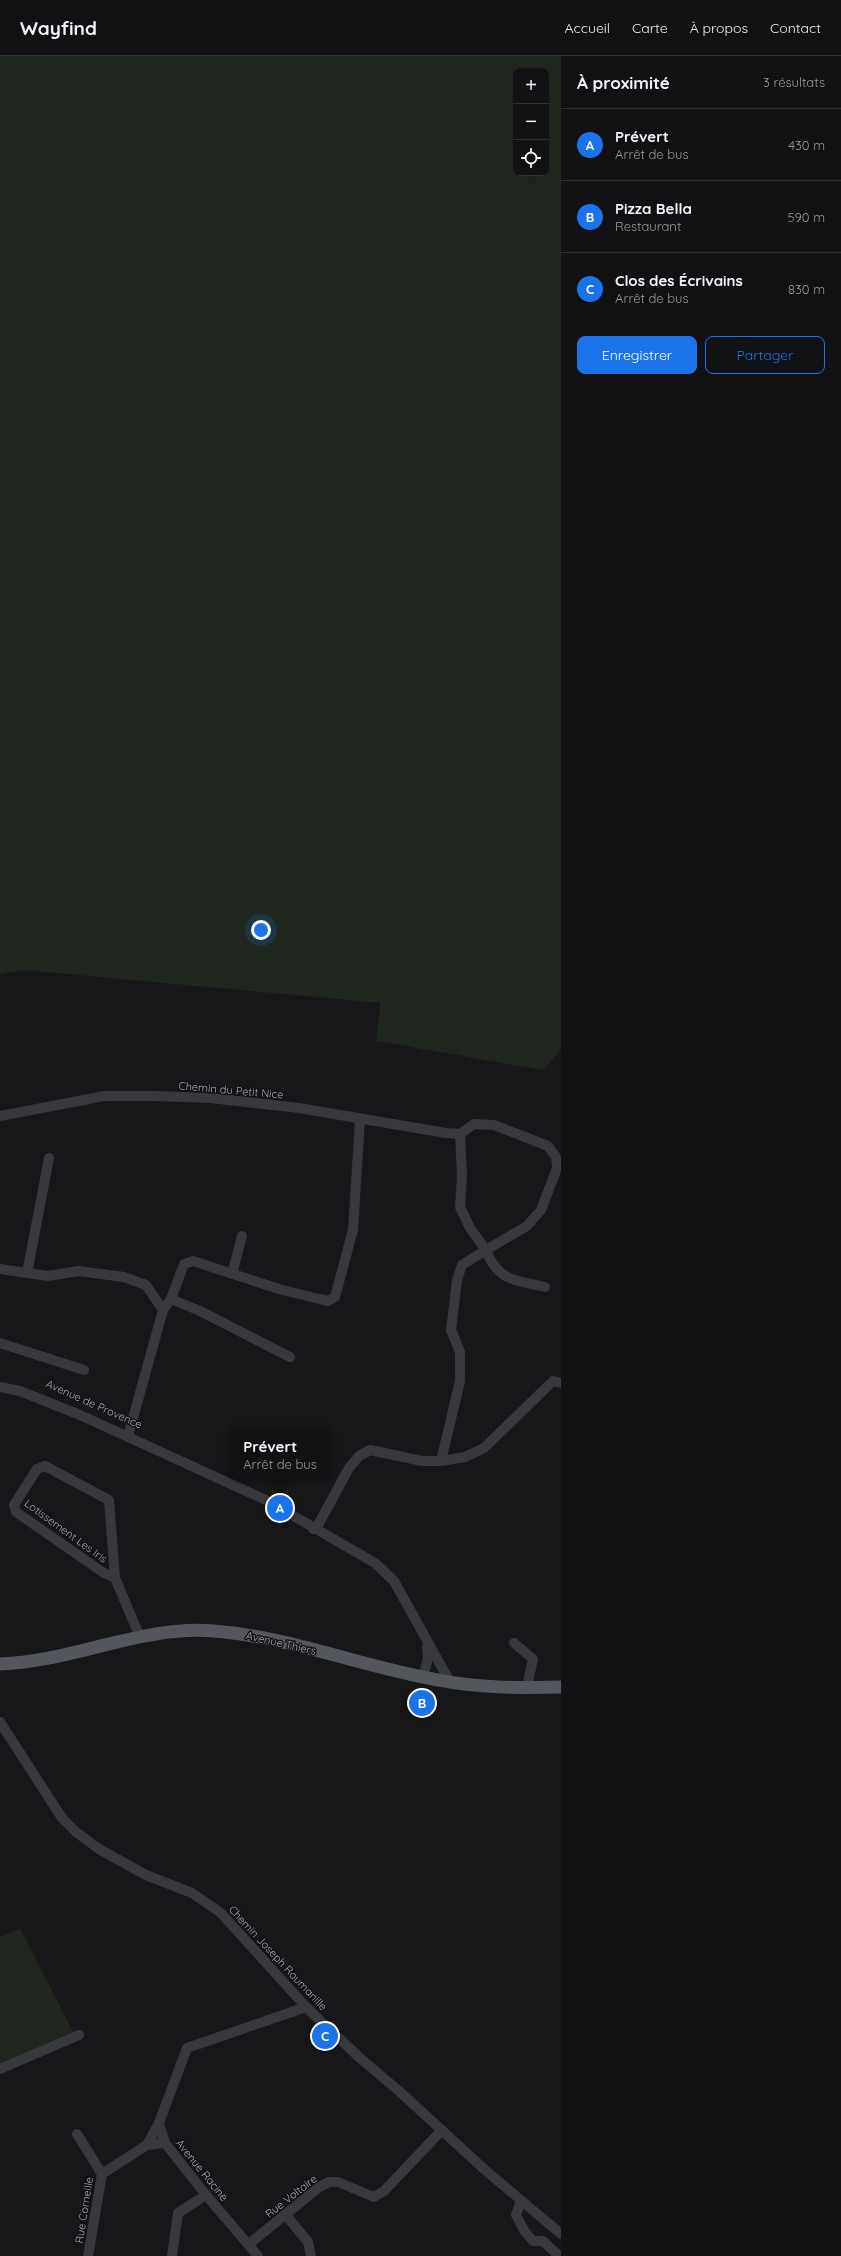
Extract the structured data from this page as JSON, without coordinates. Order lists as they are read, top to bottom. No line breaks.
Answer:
{"streets":{"main road":["Avenue Thiers"],"street":["Chemin du Petit Nice","Avenue de Provence","Lotissement Les Iris","Chemin Joseph Roumanille","Avenue Racine","Rue Voltaire","Rue Corneille"]},"crossings":[["Avenue de Provence","Avenue Thiers"],["Lotissement Les Iris","Avenue Thiers"],["Chemin Joseph Roumanille","Rue Voltaire"],["Avenue Racine","Rue Voltaire"],["Avenue Racine","Rue Corneille"]],"page":{"header":"Wayfind","nav":["Accueil","Carte","À propos","Contact"],"heading":["À proximité","3 résultats"],"map_buttons":["+","−"],"list":[{"mark":"A","name":"Prévert","note":"Arrêt de bus","value":"430 m"},{"mark":"B","name":"Pizza Bella","note":"Restaurant","value":"590 m"},{"mark":"C","name":"Clos des Écrivains","note":"Arrêt de bus","value":"830 m"}],"buttons":["Enregistrer","Partager"],"popup":["Prévert","Arrêt de bus"],"pins":["A","B","C"]}}
